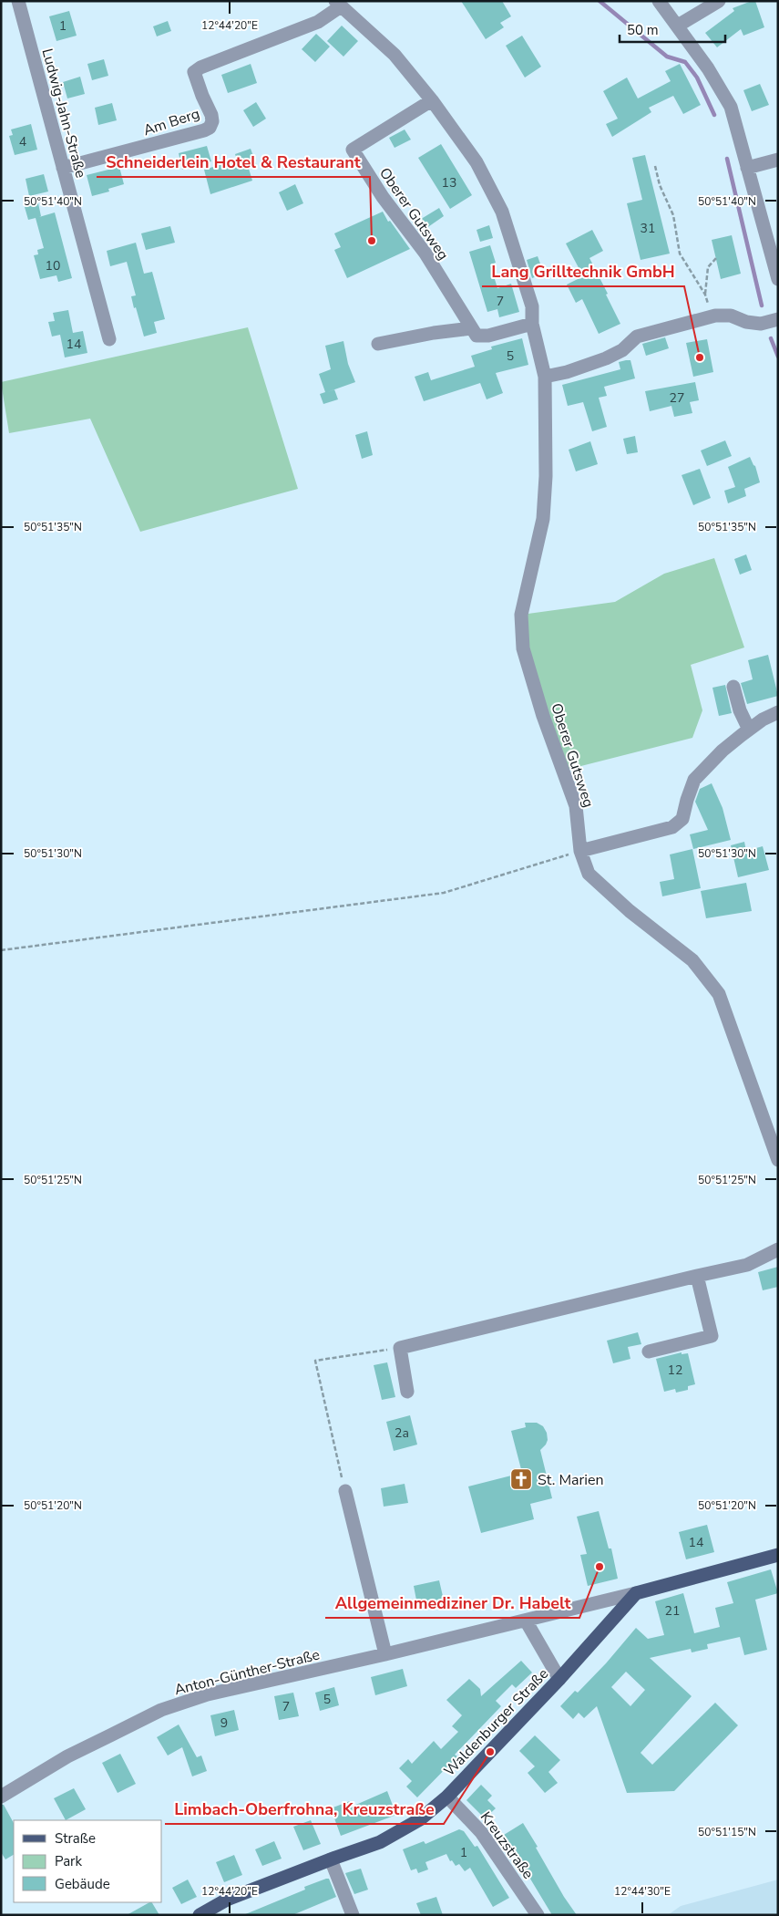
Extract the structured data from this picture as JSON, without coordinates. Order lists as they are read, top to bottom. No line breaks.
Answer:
{"streets":{"main road":["Waldenburger Straße"],"street":["Ludwig-Jahn-Straße","Am Berg","Oberer Gutsweg","Anton-Günther-Straße","Kreuzstraße"]},"crossings":[["Ludwig-Jahn-Straße","Am Berg"],["Am Berg","Oberer Gutsweg"],["Anton-Günther-Straße","Waldenburger Straße"],["Waldenburger Straße","Kreuzstraße"]],"places":{"other":["Schneiderlein Hotel & Restaurant","Lang Grilltechnik GmbH","Allgemeinmediziner Dr. Habelt","Limbach-Oberfrohna, Kreuzstraße"],"church":["St. Marien"]},"house_numbers":["1","4","13","31","10","7","14","5","27","12","2a","14","21","5","7","9","1"],"legend":["Straße","Park","Gebäude"],"scale_bar":"50 m","coordinates":["12°44'20\"E","50°51'40\"N","50°51'35\"N","50°51'30\"N","50°51'25\"N","50°51'20\"N","50°51'15\"N","12°44'30\"E"]}
